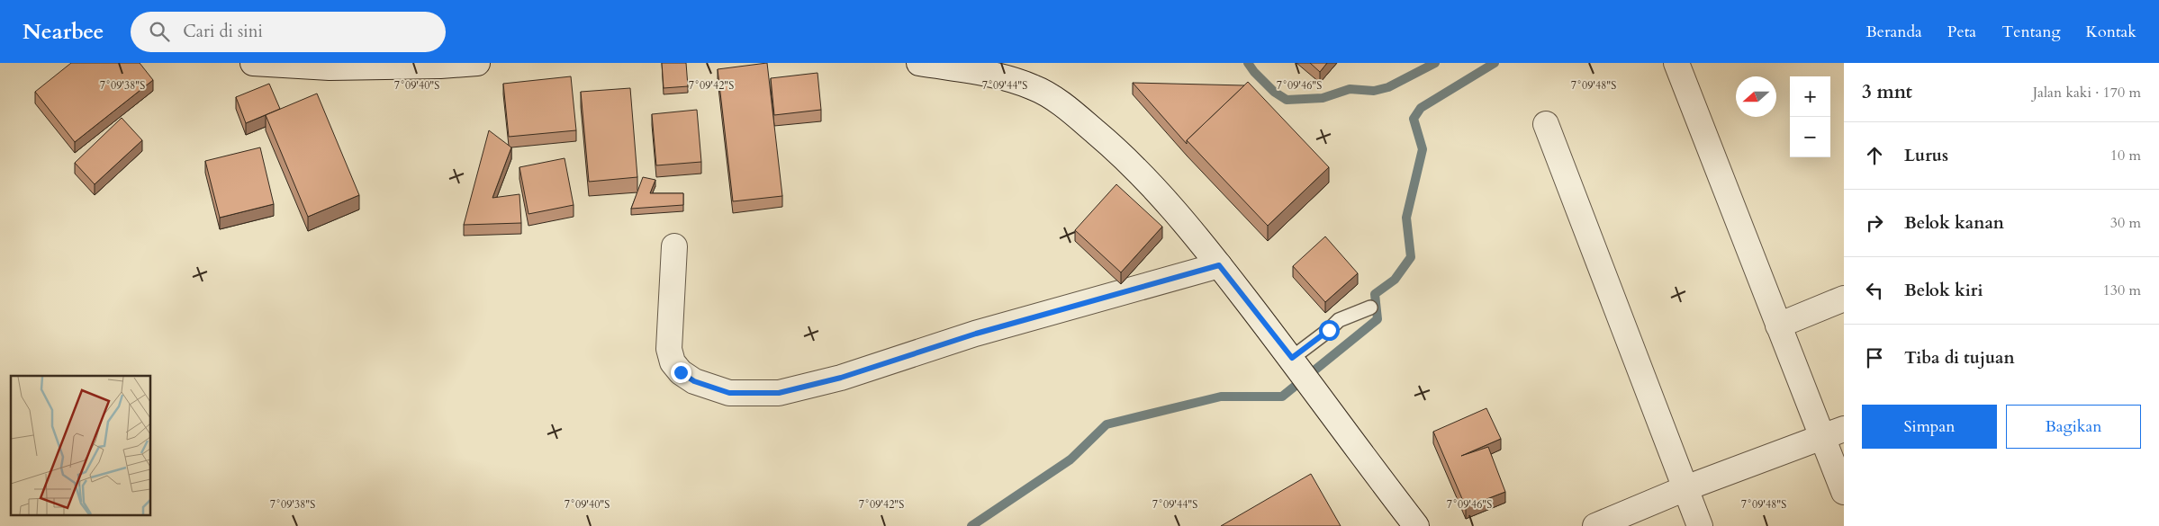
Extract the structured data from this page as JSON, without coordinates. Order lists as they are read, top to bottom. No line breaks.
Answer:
{"north":"left","page":{"header":"Nearbee","search":"Cari di sini","nav":["Beranda","Peta","Tentang","Kontak"],"heading":["3 mnt","Jalan kaki · 170 m"],"map_buttons":["+","−"],"list":[["Lurus","10 m"],["Belok kanan","30 m"],["Belok kiri","130 m"],"Tiba di tujuan"],"buttons":["Simpan","Bagikan"]},"coordinates":["7°09'38\"S","7°09'40\"S","7°09'42\"S","7°09'44\"S","7°09'46\"S","7°09'48\"S"]}
